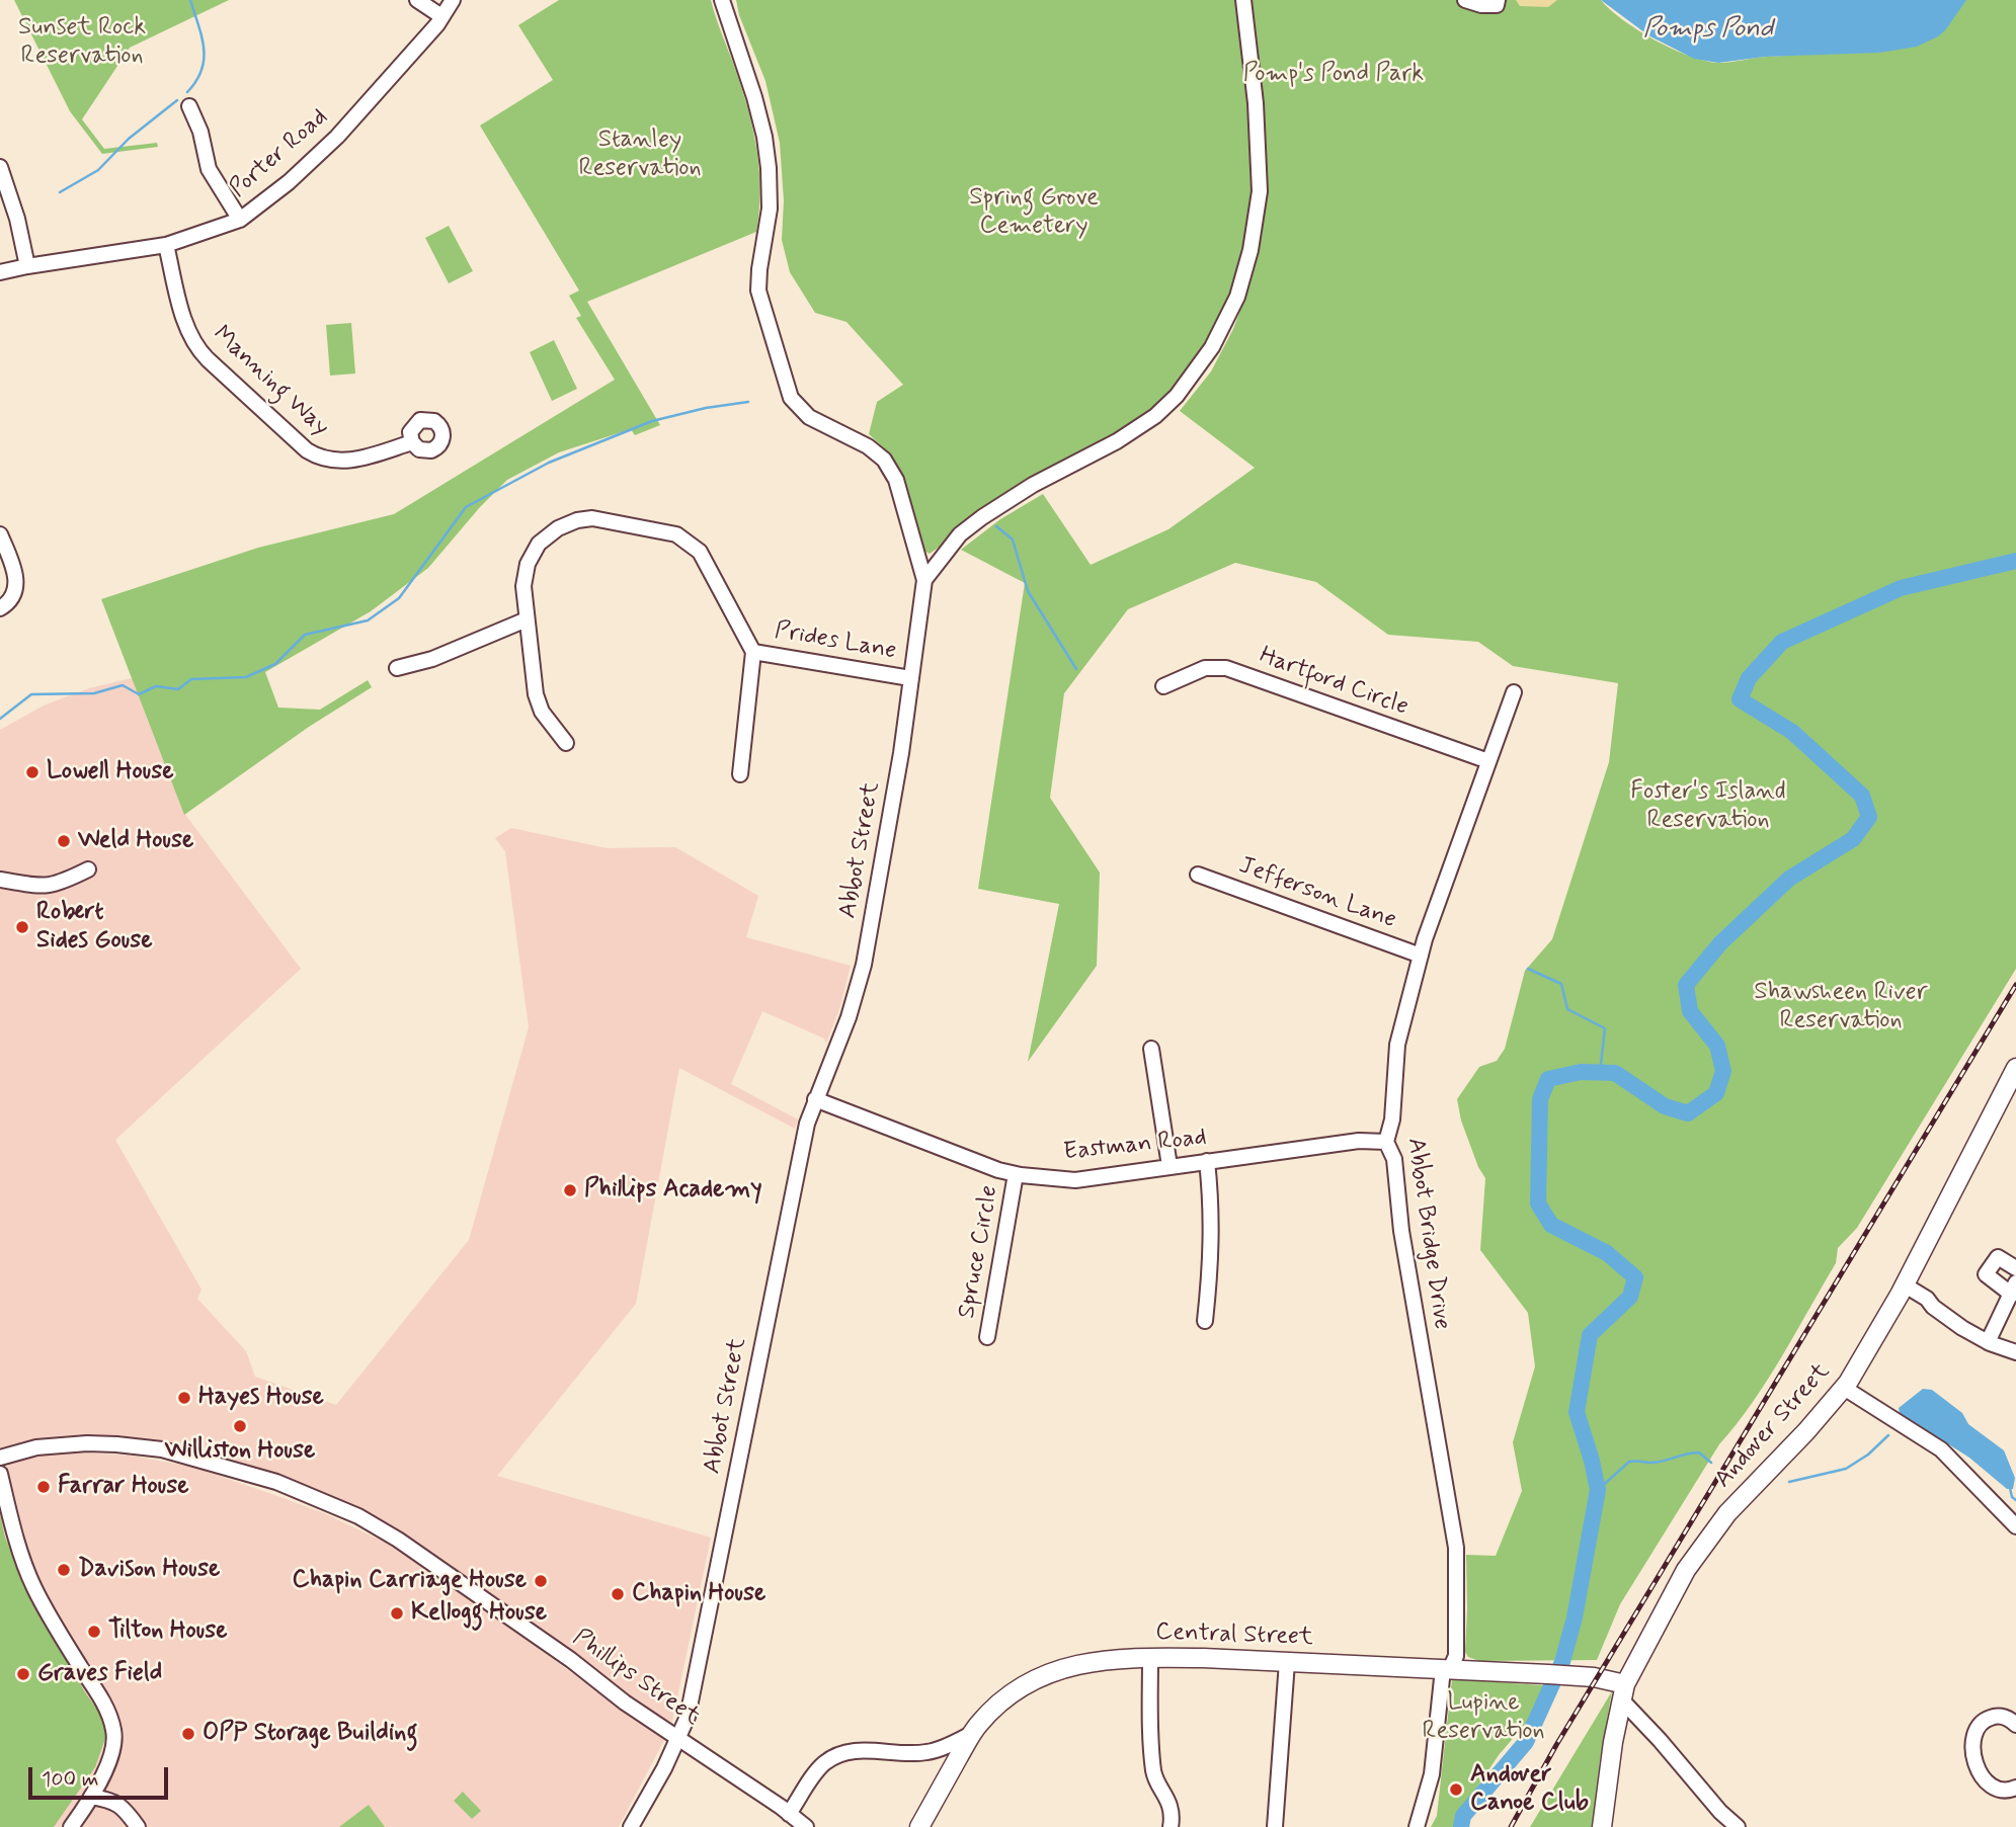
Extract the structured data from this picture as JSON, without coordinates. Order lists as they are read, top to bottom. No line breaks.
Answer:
{"streets":{"main road":["Andover Street","Central Street"],"street":["Porter Road","Manning Way","Prides Lane","Hartford Circle","Abbot Street","Jefferson Lane","Eastman Road","Abbot Bridge Drive","Spruce Circle","Phillips Street"]},"crossings":[["Porter Road","Manning Way"],["Prides Lane","Abbot Street"],["Hartford Circle","Abbot Bridge Drive"],["Abbot Street","Eastman Road"],["Abbot Street","Phillips Street"],["Jefferson Lane","Abbot Bridge Drive"],["Eastman Road","Abbot Bridge Drive"],["Eastman Road","Spruce Circle"],["Abbot Bridge Drive","Central Street"],["Andover Street","Central Street"]],"water":["Pomps Pond"],"parks":["Sunset Rock Reservation","Pomp's Pond Park","Stanley Reservation","Spring Grove Cemetery","Foster's Island Reservation","Shawsheen River Reservation","Lupine Reservation"],"places":["Lowell House","Weld House","Robert Sides Gouse","Phillips Academy","Hayes House","Williston House","Farrar House","Davison House","Chapin Carriage House","Chapin House","Kellogg House","Tilton House","Graves Field","OPP Storage Building","Andover Canoe Club"],"scale_bar":"100 m"}
